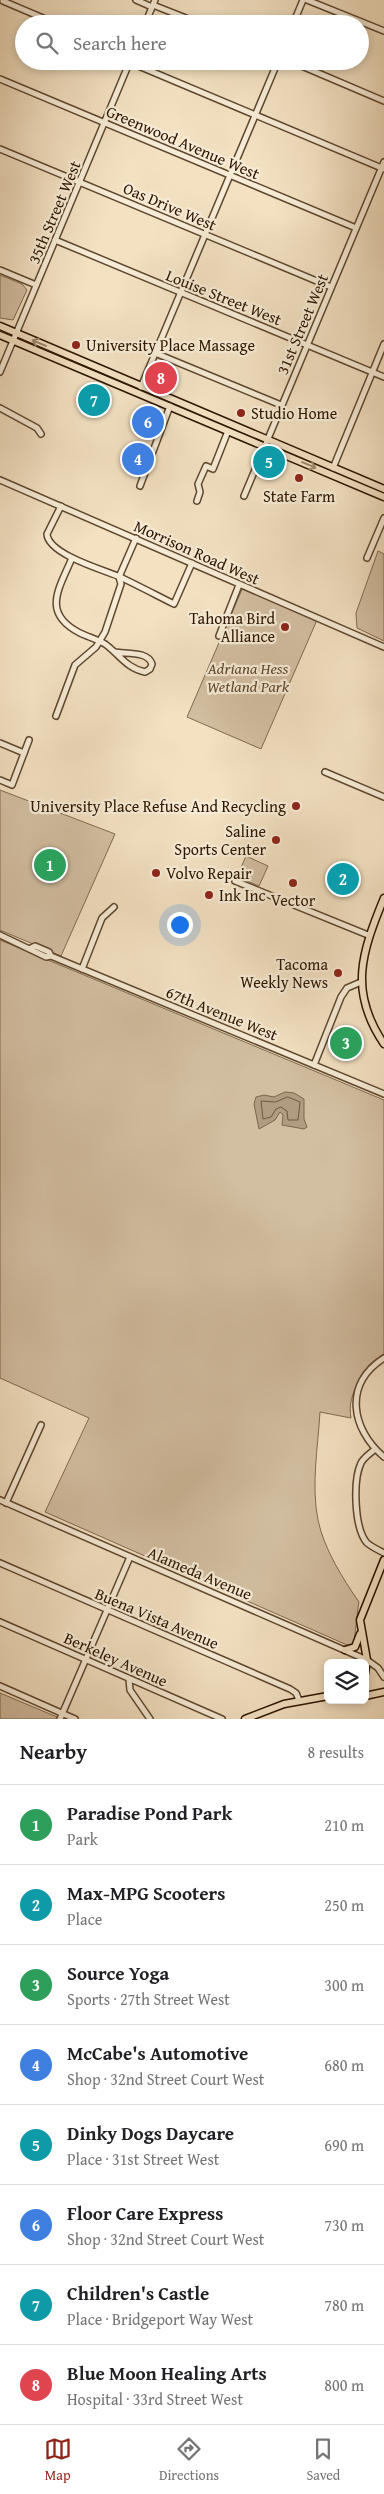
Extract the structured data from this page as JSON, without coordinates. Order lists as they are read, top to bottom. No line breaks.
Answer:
{"streets":{"street":["Greenwood Avenue West","Oas Drive West","35th Street West","Louise Street West","31st Street West","Morrison Road West","67th Avenue West","Alameda Avenue","Buena Vista Avenue","Berkeley Avenue"]},"crossings":[["Greenwood Avenue West","35th Street West"],["Greenwood Avenue West","31st Street West"],["Oas Drive West","35th Street West"],["Oas Drive West","31st Street West"],["35th Street West","Louise Street West"],["Louise Street West","31st Street West"]],"parks":["Adriana Hess Wetland Park"],"places":["University Place Massage","Studio Home","State Farm","Tahoma Bird Alliance","University Place Refuse And Recycling","Saline Sports Center","Volvo Repair","Vector","Ink Inc","Tacoma Weekly News"],"page":{"search":"Search here","pins":["8","7","6","4","5","1","2","3"],"heading":["Nearby","8 results"],"list":[{"mark":"1","name":"Paradise Pond Park","note":"Park","value":"210 m"},{"mark":"2","name":"Max-MPG Scooters","note":"Place","value":"250 m"},{"mark":"3","name":"Source Yoga","note":"Sports · 27th Street West","value":"300 m"},{"mark":"4","name":"McCabe's Automotive","note":"Shop · 32nd Street Court West","value":"680 m"},{"mark":"5","name":"Dinky Dogs Daycare","note":"Place · 31st Street West","value":"690 m"},{"mark":"6","name":"Floor Care Express","note":"Shop · 32nd Street Court West","value":"730 m"},{"mark":"7","name":"Children's Castle","note":"Place · Bridgeport Way West","value":"780 m"},{"mark":"8","name":"Blue Moon Healing Arts","note":"Hospital · 33rd Street West","value":"800 m"}],"nav":["Map","Directions","Saved"]}}
